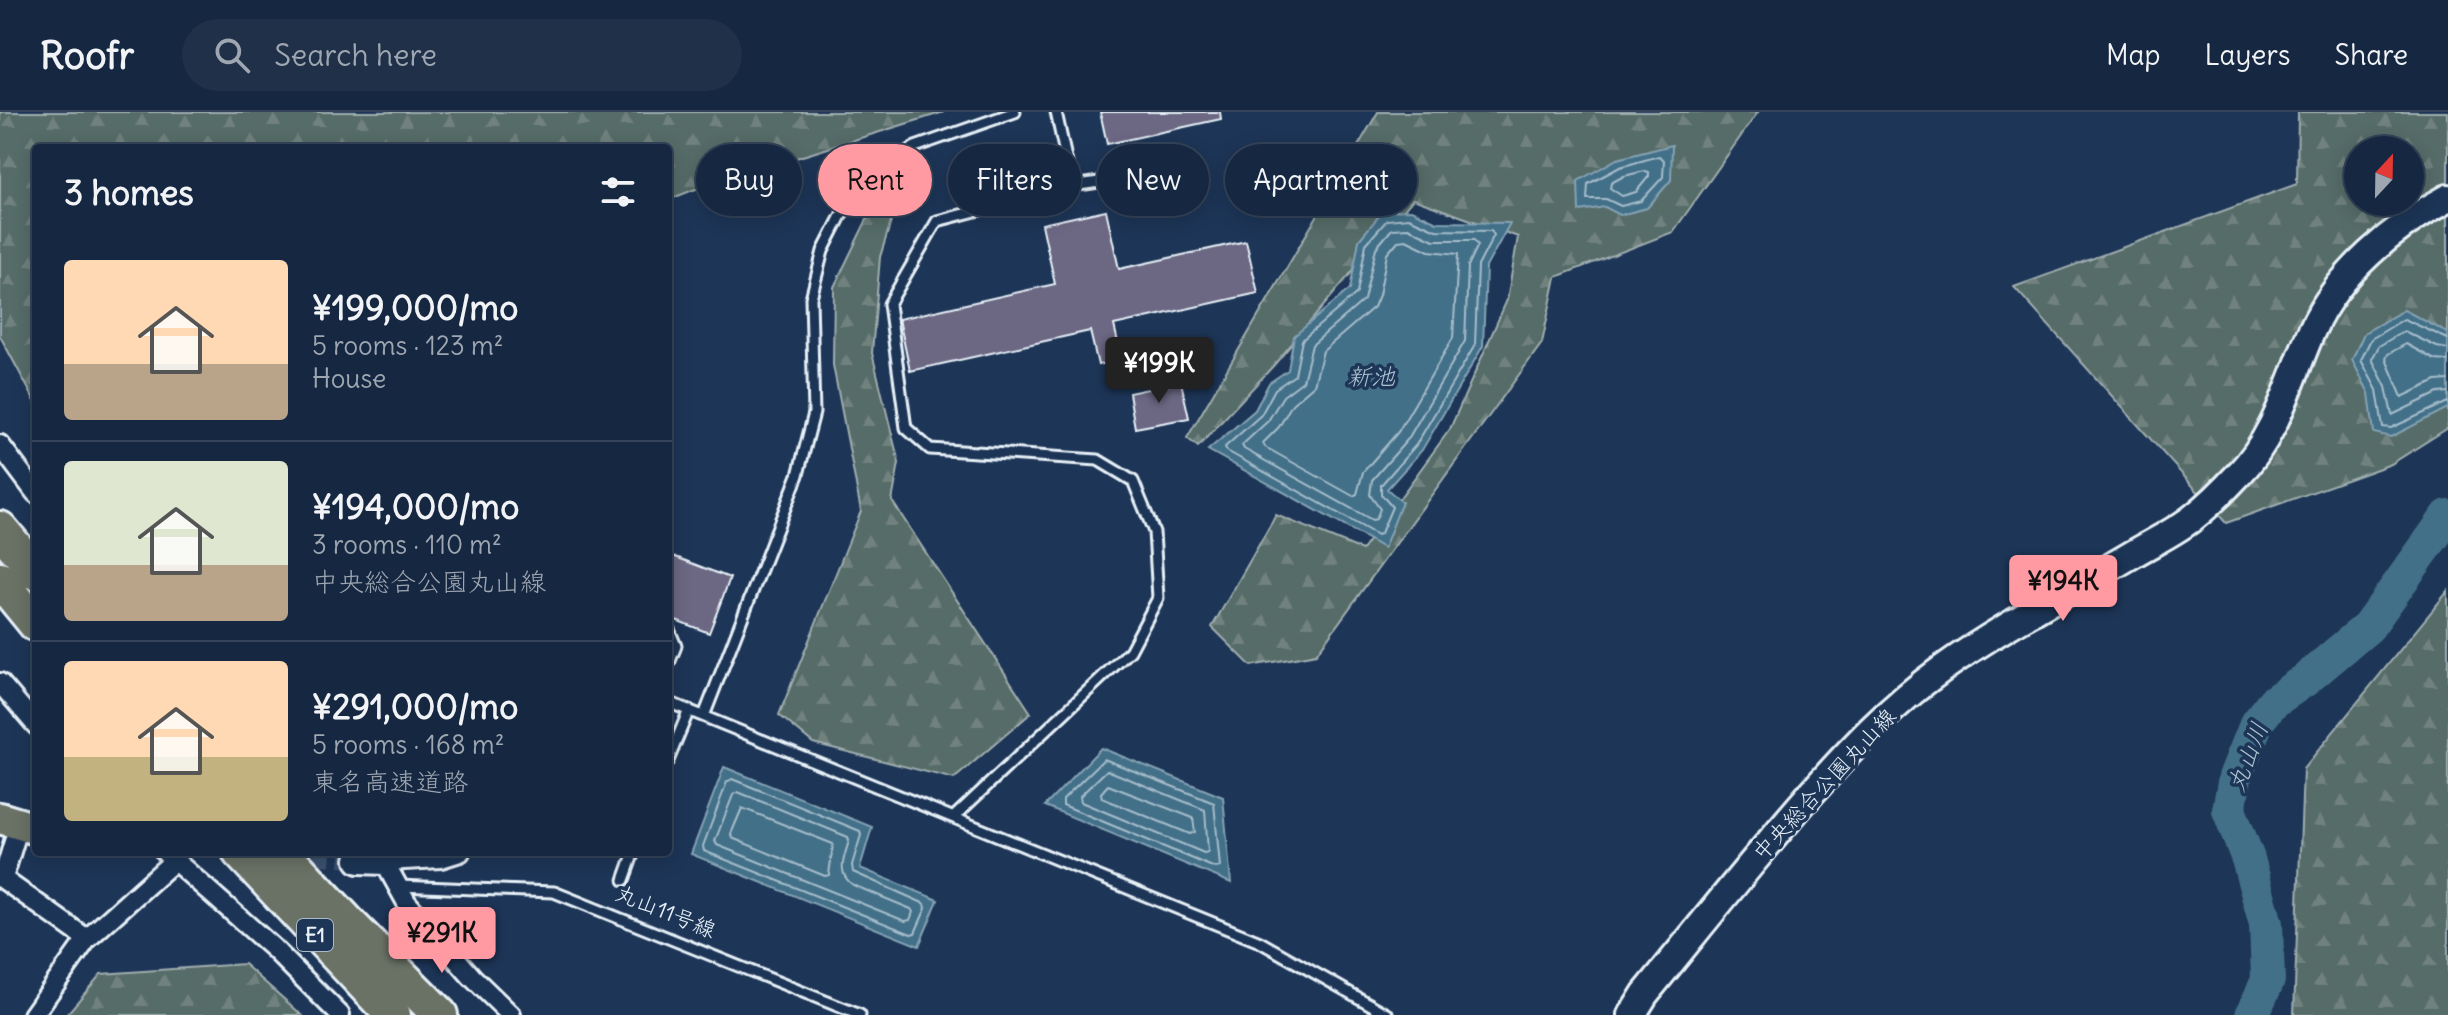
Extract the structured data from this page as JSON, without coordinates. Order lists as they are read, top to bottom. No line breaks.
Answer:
{"streets":{"highway":["E1"],"street":["中央総合公園丸山線"],"lane":["丸山11号線"]},"water":["新池","丸山川"],"north":"top","page":{"header":"Roofr","search":"Search here","nav":["Map","Layers","Share"],"chip":["Buy","Rent","Filters","New","Apartment"],"heading":"3 homes","list":[{"name":"¥199,000/mo","note":"5 rooms · 123 m² · House"},{"name":"¥194,000/mo","note":"3 rooms · 110 m² · 中央総合公園丸山線"},{"name":"¥291,000/mo","note":"5 rooms · 168 m² · 東名高速道路"}],"price":["¥199K","¥194K","¥291K"]}}
